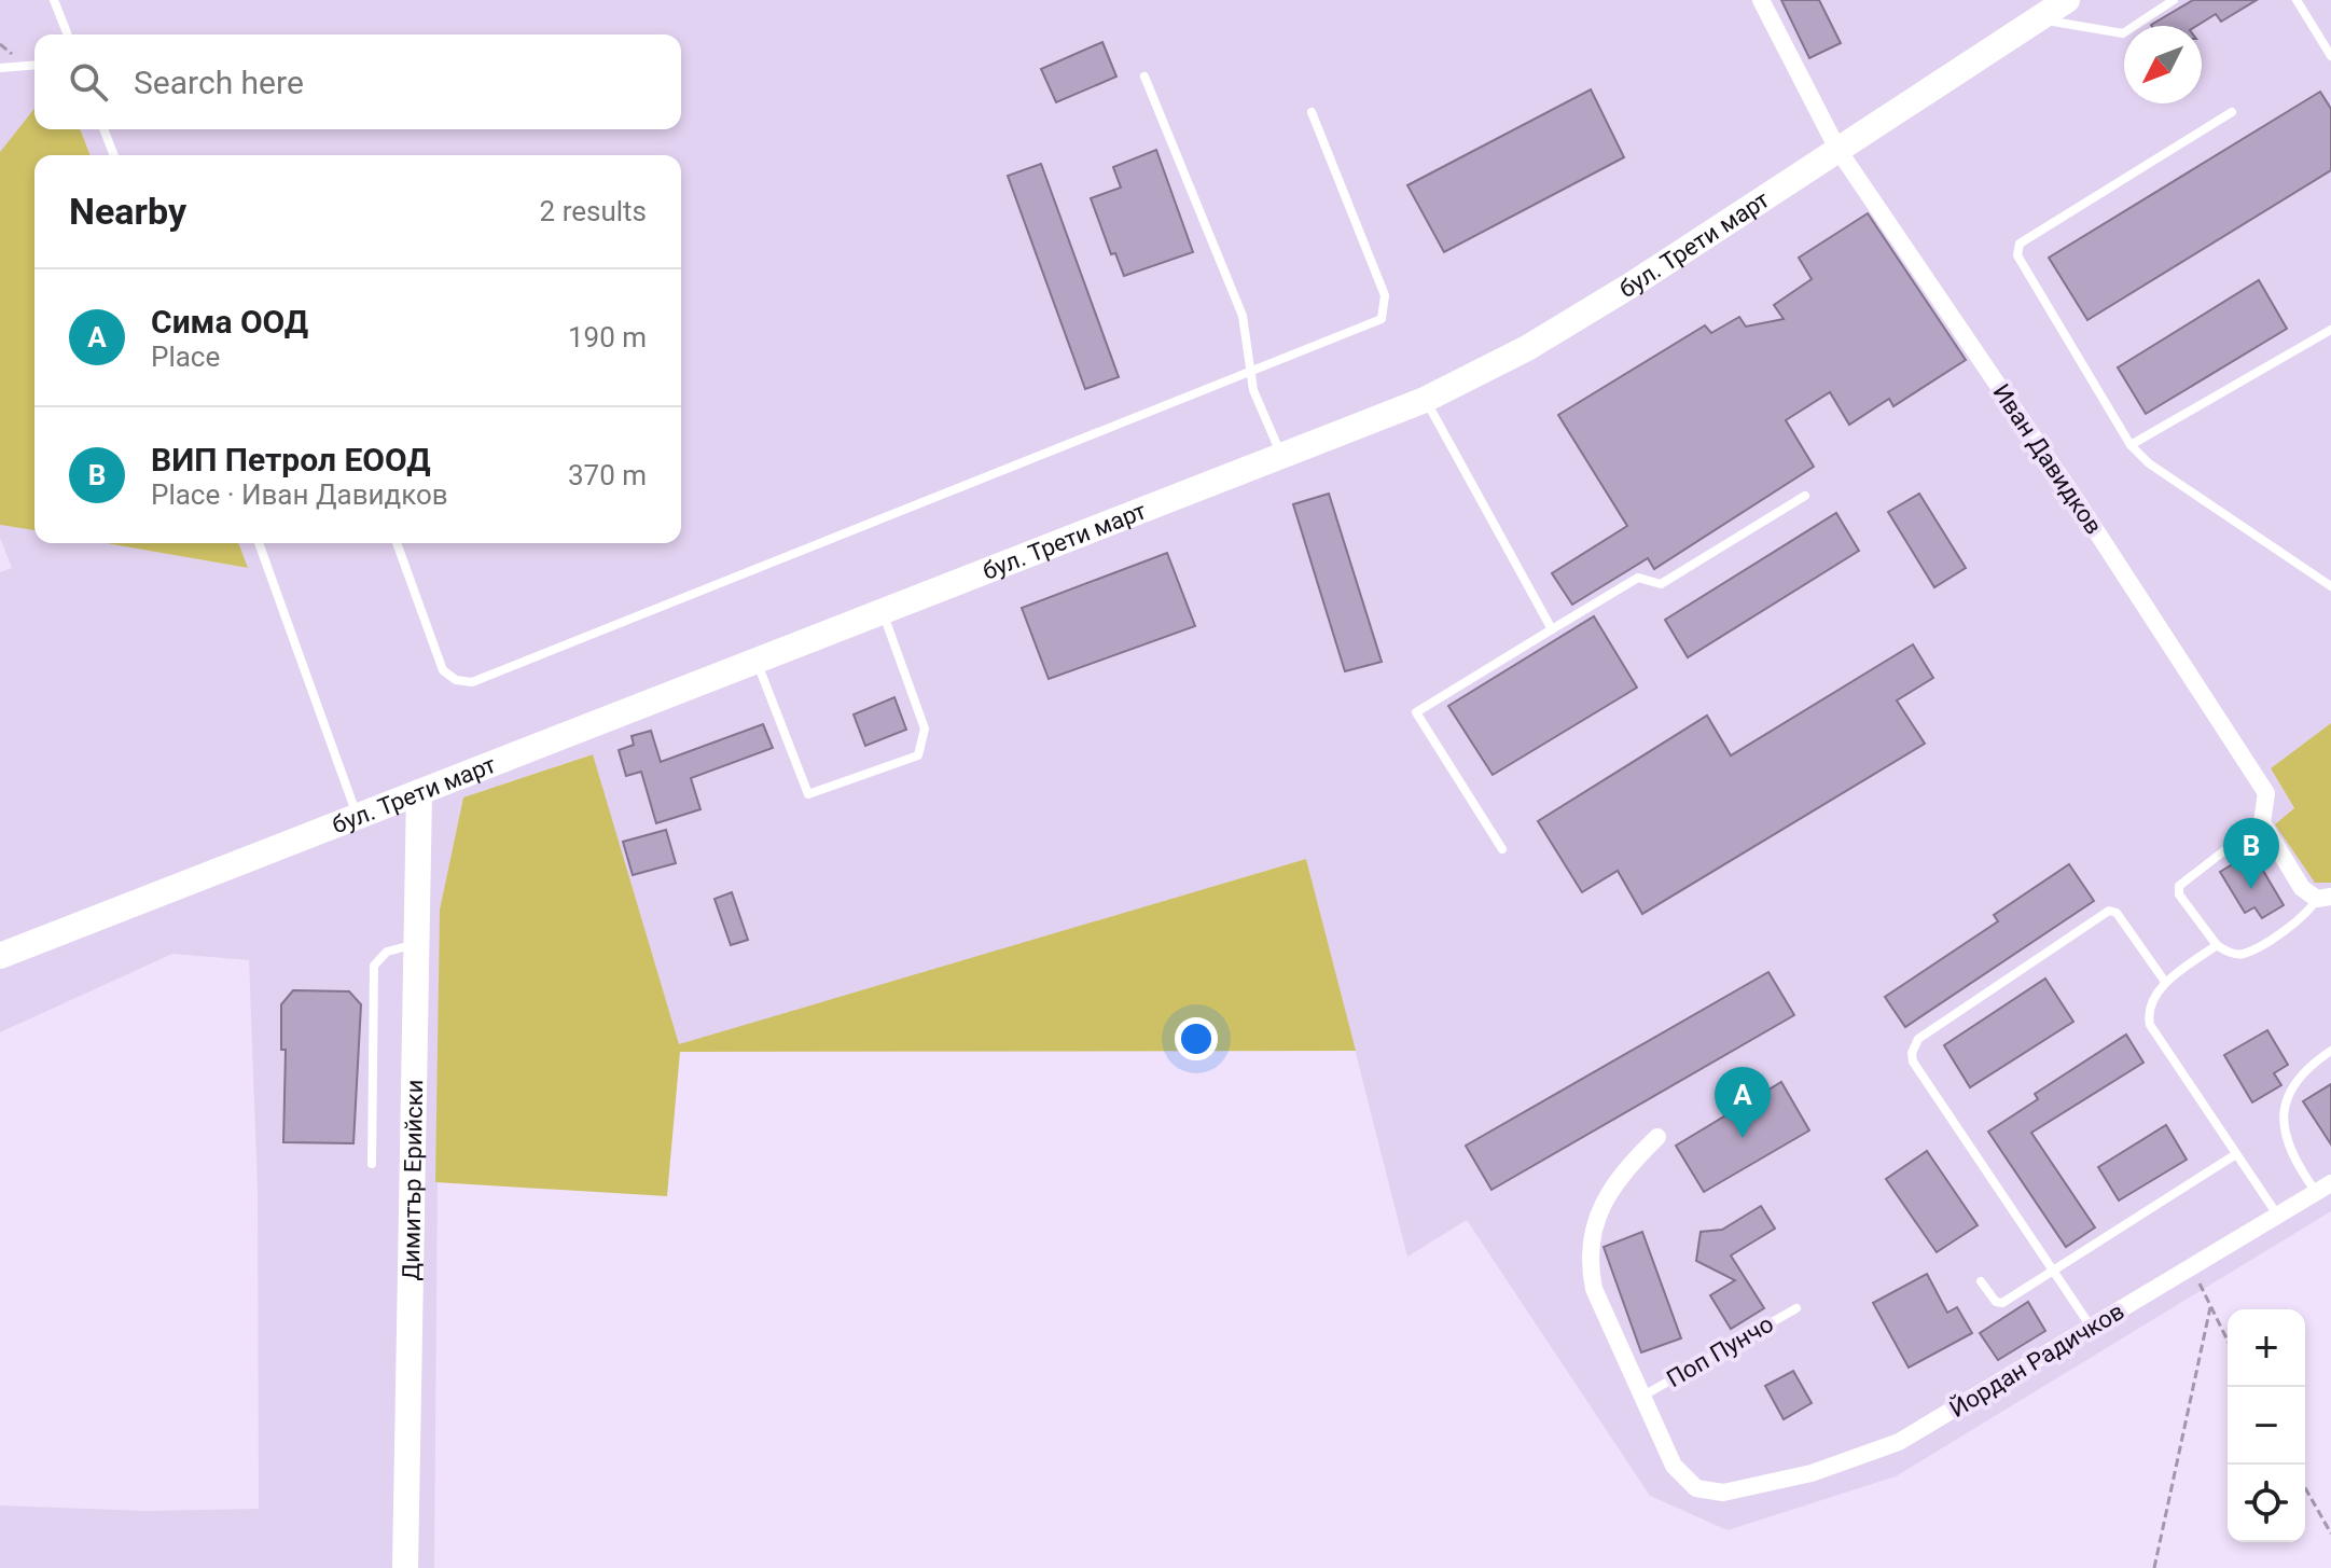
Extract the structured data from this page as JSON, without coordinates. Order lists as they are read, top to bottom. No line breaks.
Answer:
{"streets":{"main road":["бул. Трети март","Димитър Ерийски"],"street":["Иван Давидков","Йордан Радичков"],"lane":["Поп Пунчо"]},"crossings":[["бул. Трети март","Иван Давидков"],["бул. Трети март","Димитър Ерийски"],["Поп Пунчо","Йордан Радичков"]],"north":"bottom left","page":{"search":"Search here","heading":["Nearby","2 results"],"list":[{"mark":"A","name":"Сима ООД","note":"Place","value":"190 m"},{"mark":"B","name":"ВИП Петрол ЕООД","note":"Place · Иван Давидков","value":"370 m"}],"pins":["B","A"],"map_buttons":["+","−"]}}
